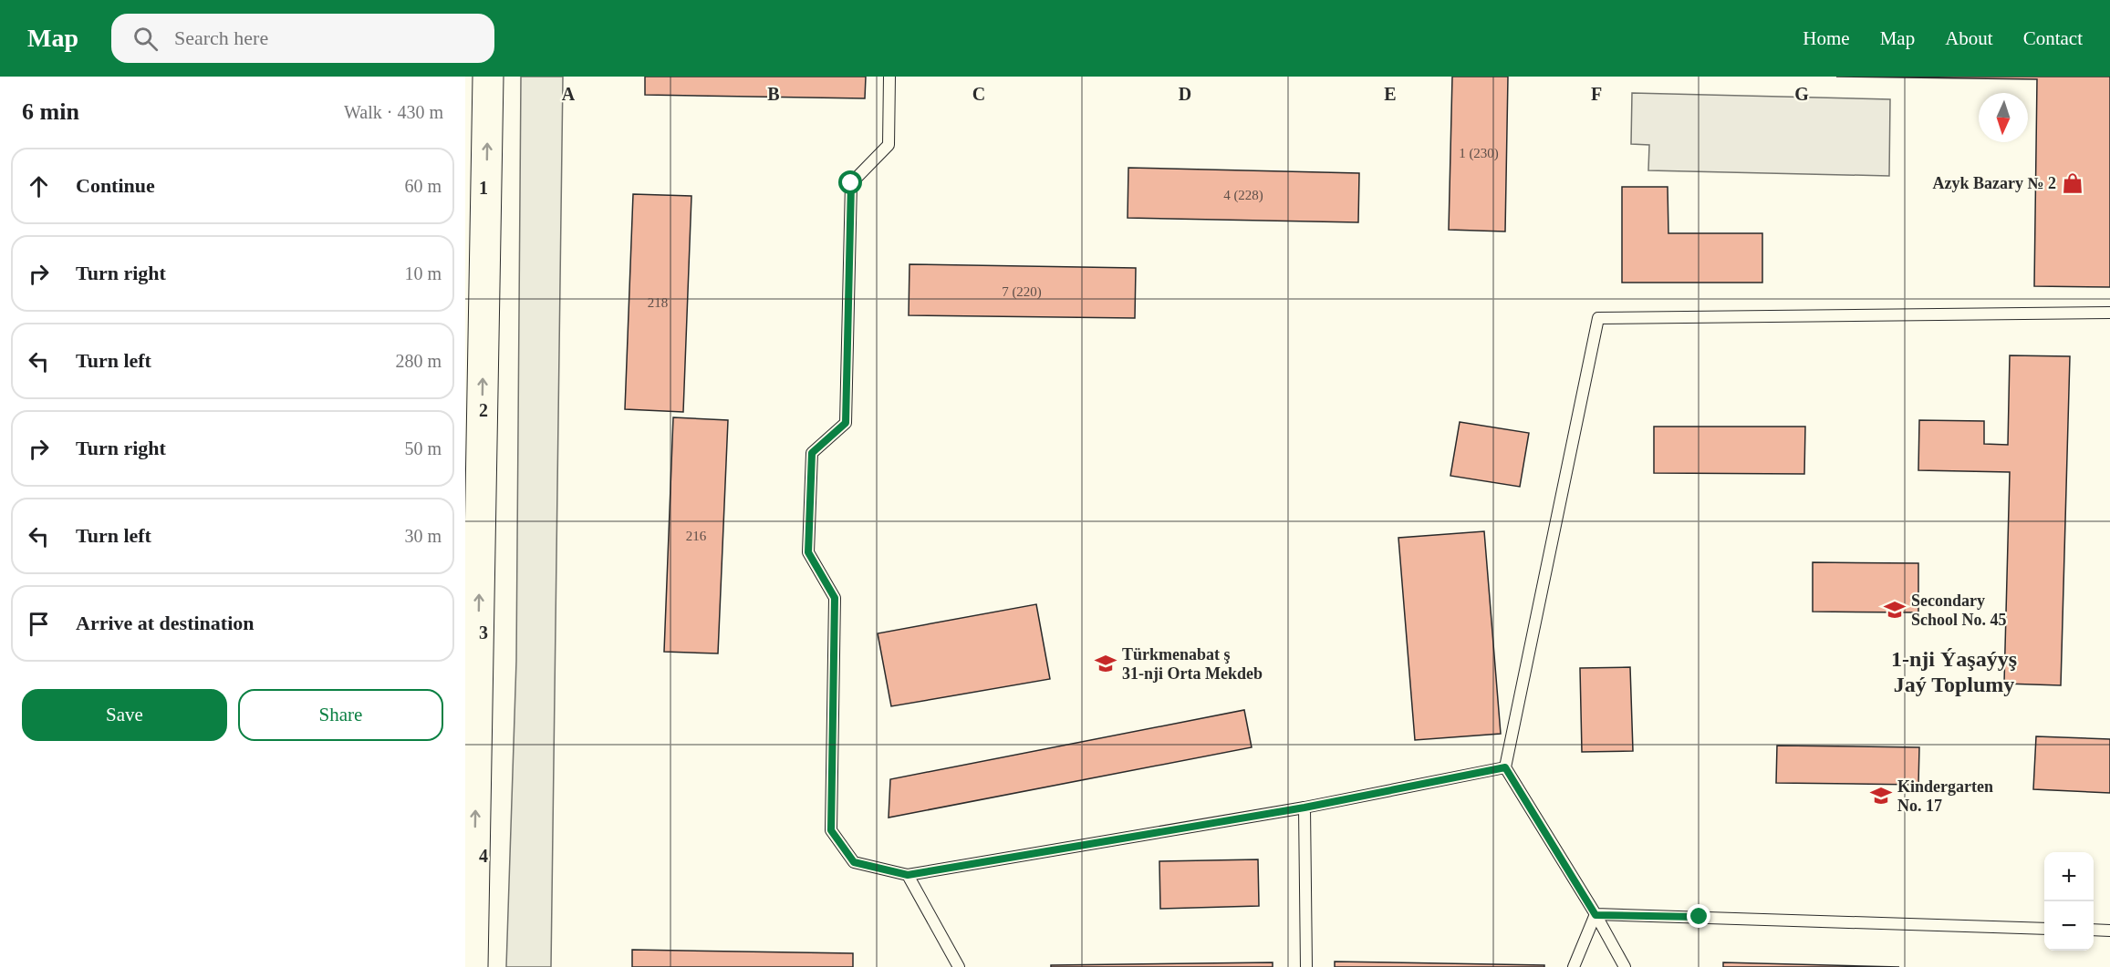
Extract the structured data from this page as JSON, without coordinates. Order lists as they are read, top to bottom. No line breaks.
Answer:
{"districts":["1-nji Ýaşaýyş Jaý Toplumy"],"places":{"shop":["Azyk Bazary № 2"],"school or university":["Secondary School No. 45","Türkmenabat ş 31-nji Orta Mekdeb","Kindergarten No. 17"]},"house_numbers":["1 (230)","4 (228)","7 (220)","218","216"],"north":"bottom","page":{"header":"Map","search":"Search here","nav":["Home","Map","About","Contact"],"heading":["6 min","Walk · 430 m"],"list":[["Continue","60 m"],["Turn right","10 m"],["Turn left","280 m"],["Turn right","50 m"],["Turn left","30 m"],"Arrive at destination"],"buttons":["Save","Share"],"map_buttons":["+","−"]},"grid":{"columns":["A","B","C","D","E","F","G"],"rows":["1","2","3","4"]}}
